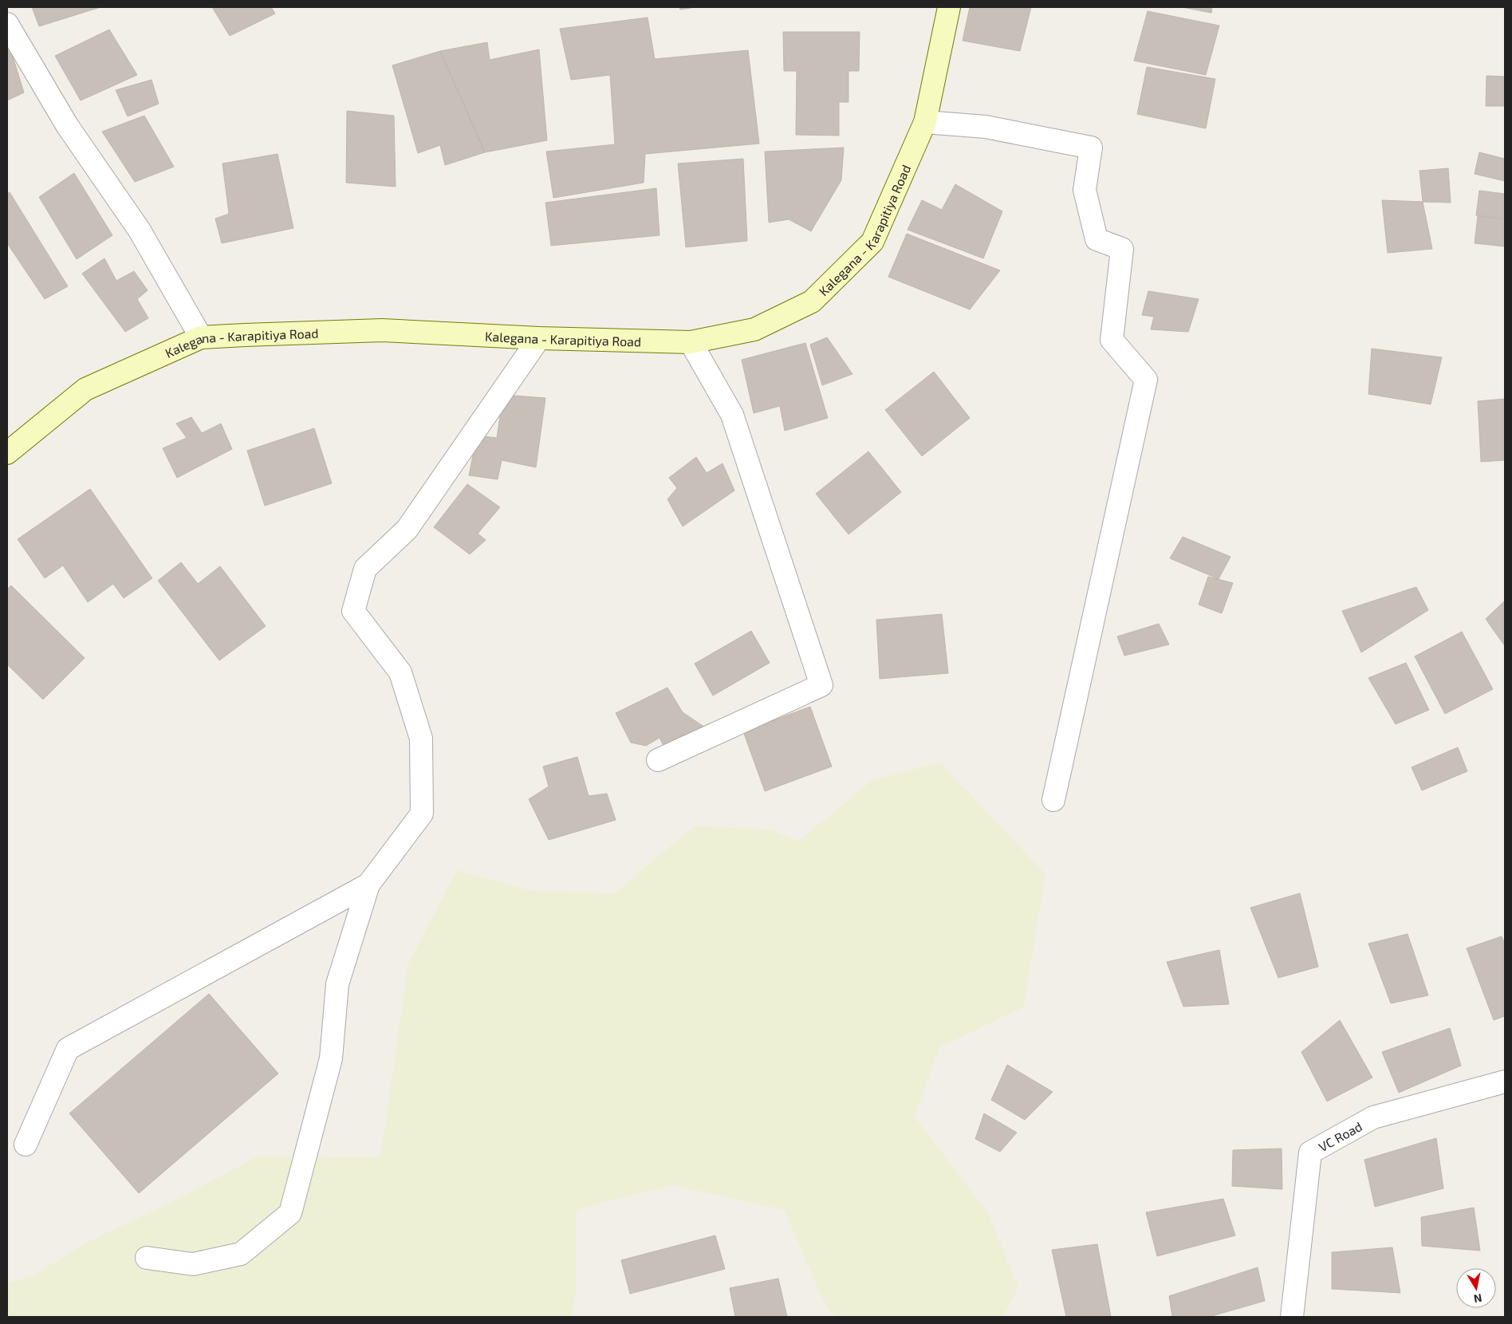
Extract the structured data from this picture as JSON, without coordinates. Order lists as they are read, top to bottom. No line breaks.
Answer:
{"streets":{"main road":["Kalegana - Karapitiya Road"],"street":["VC Road"]},"north":"bottom"}
